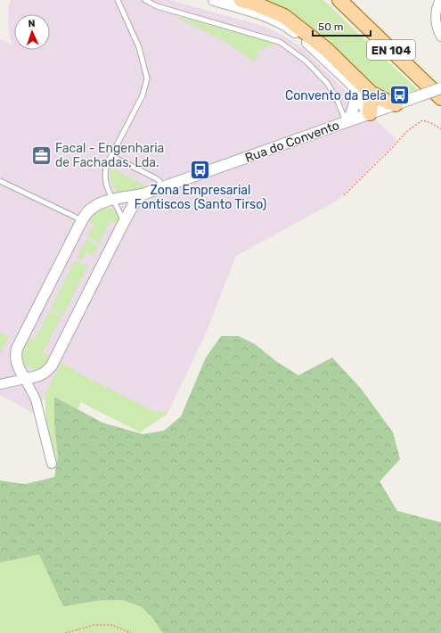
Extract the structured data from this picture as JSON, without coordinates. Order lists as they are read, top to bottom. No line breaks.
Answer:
{"streets":{"main road":["EN 104"],"street":["Rua do Convento"]},"places":{"bus stop":["Convento da Bela","Zona Empresarial Fontiscos (Santo Tirso)"],"office":["Facal - Engenharia de Fachadas, Lda."]},"scale_bar":"50 m","north":"top"}
